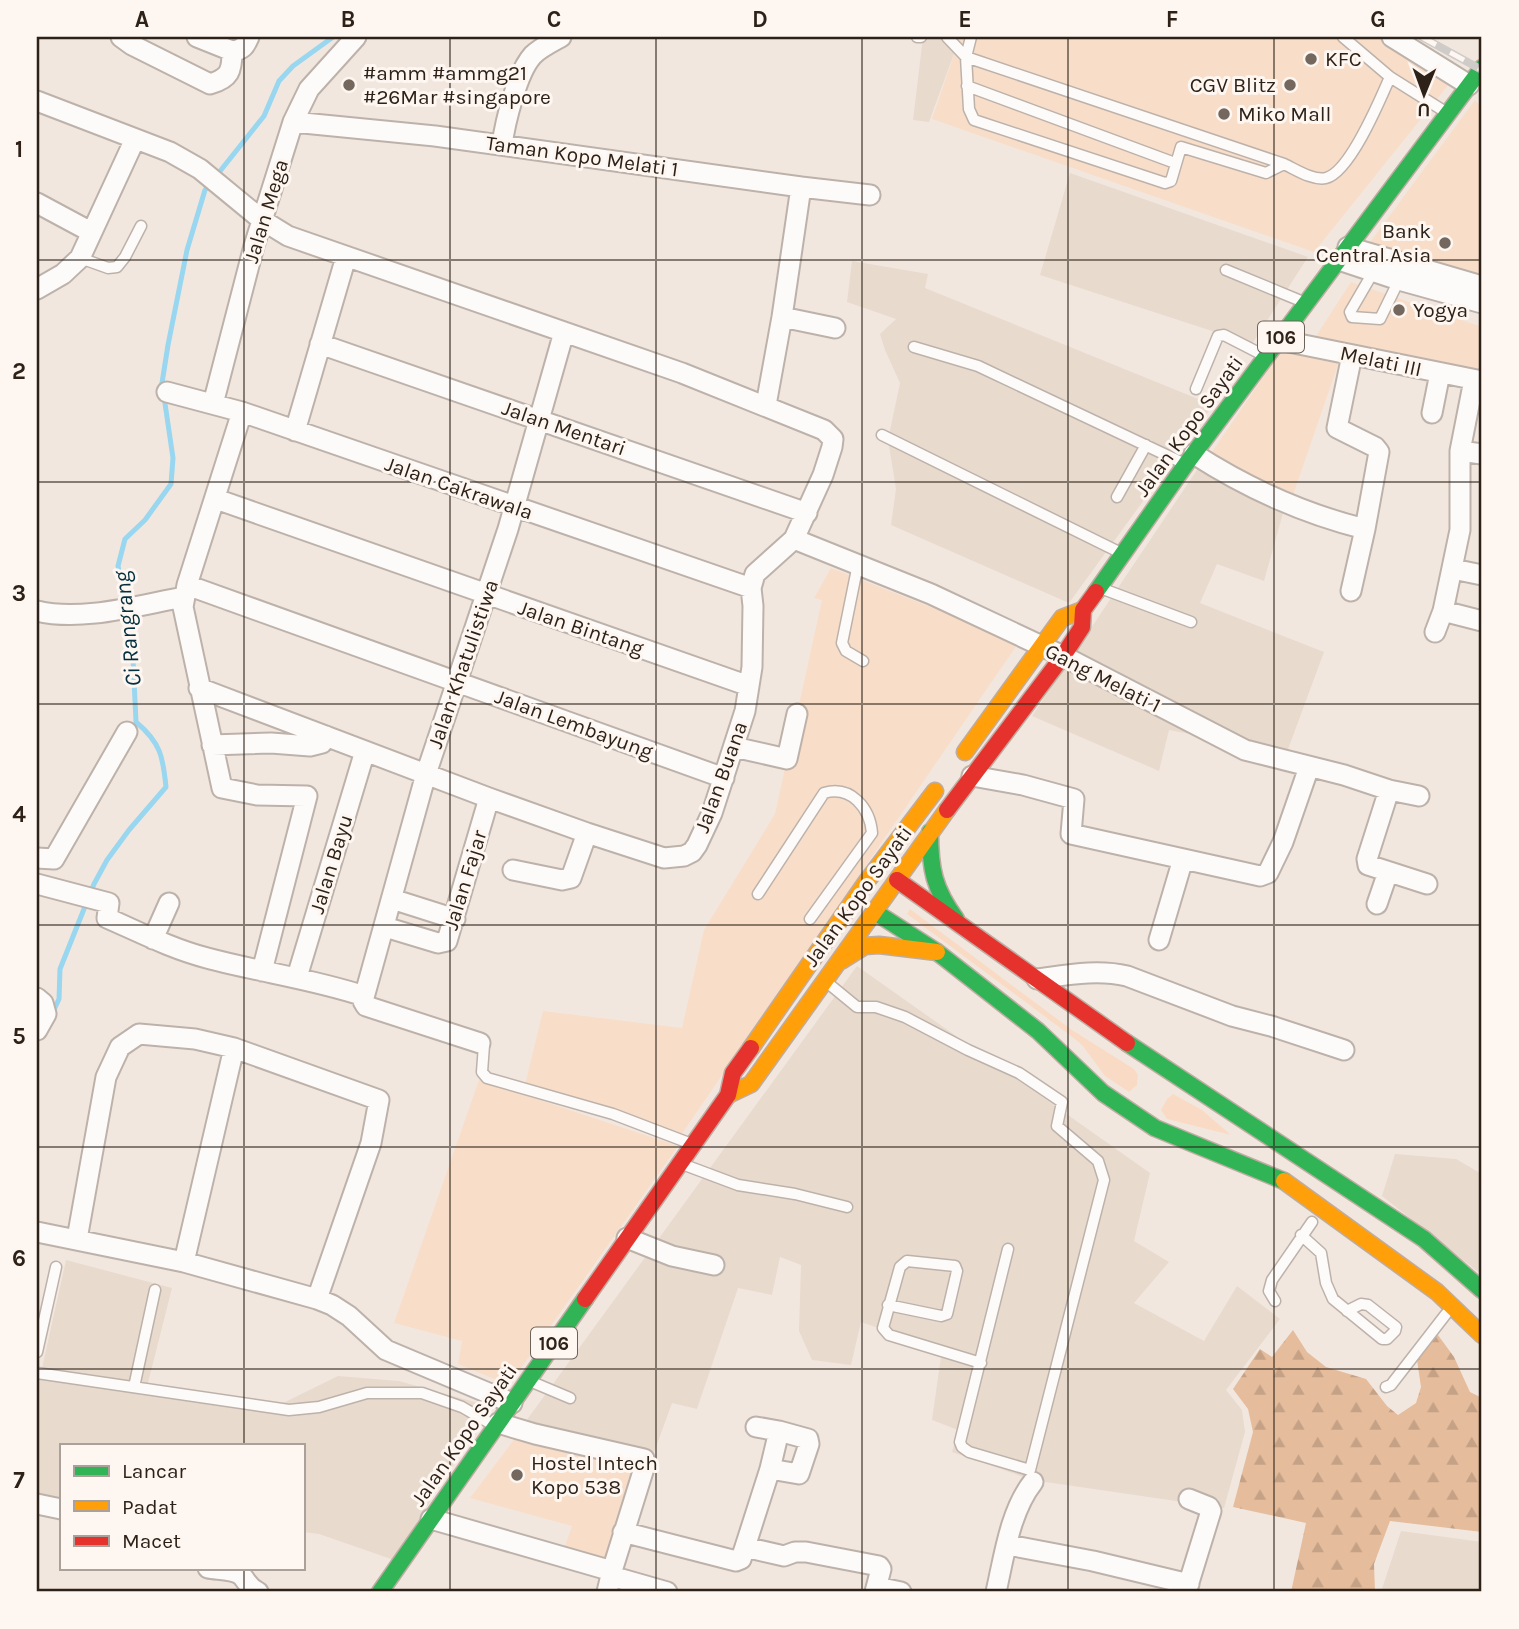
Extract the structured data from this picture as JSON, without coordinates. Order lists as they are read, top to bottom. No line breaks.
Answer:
{"streets":{"main road":["106","Jalan Kopo Sayati"],"street":["Taman Kopo Melati 1","Jalan Mega","Melati III","Jalan Mentari","Jalan Cakrawala","Jalan Bintang","Jalan Khatulistiwa","Gang Melati 1","Jalan Lembayung","Jalan Buana","Jalan Bayu","Jalan Fajar"]},"crossings":[["Taman Kopo Melati 1","Jalan Mega"],["Jalan Mega","Jalan Cakrawala"],["Melati III","Jalan Kopo Sayati"],["Jalan Kopo Sayati","Gang Melati 1"],["Jalan Mentari","Jalan Khatulistiwa"],["Jalan Cakrawala","Jalan Khatulistiwa"],["Jalan Cakrawala","Jalan Buana"],["Jalan Bintang","Jalan Khatulistiwa"],["Jalan Bintang","Jalan Buana"],["Jalan Khatulistiwa","Jalan Lembayung"],["Jalan Khatulistiwa","Jalan Buana"],["Jalan Khatulistiwa","Jalan Fajar"],["Jalan Lembayung","Jalan Buana"],["Jalan Buana","Jalan Bayu"],["Jalan Buana","Jalan Fajar"]],"water":["Ci Rangrang"],"places":["KFC","#amm #ammg21 #26Mar #singapore","CGV Blitz","Miko Mall","Bank Central Asia","Yogya","Hostel Intech Kopo 538"],"legend":["Lancar","Padat","Macet"],"north":"bottom","grid":{"columns":["A","B","C","D","E","F","G"],"rows":["1","2","3","4","5","6","7"]}}
